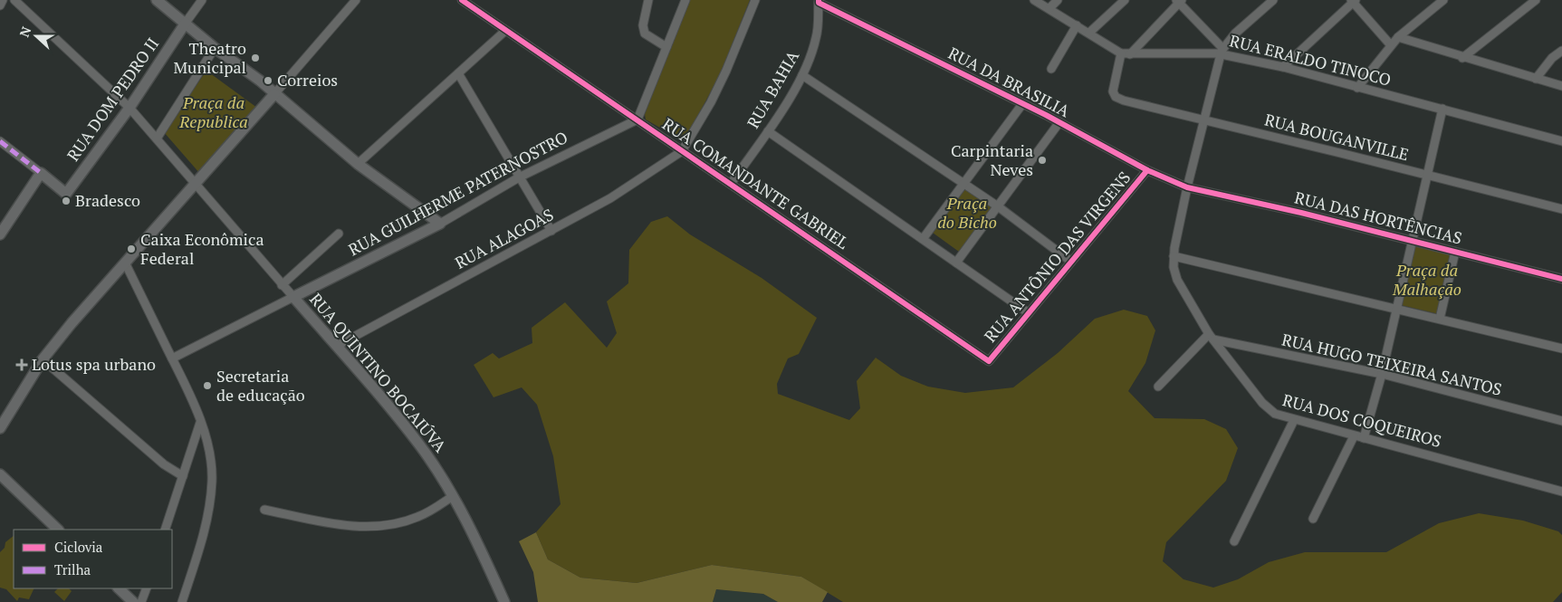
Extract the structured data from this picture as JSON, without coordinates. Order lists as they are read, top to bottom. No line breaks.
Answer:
{"streets":{"main road":["RUA DOM PEDRO II","RUA GUILHERME PATERNOSTRO","RUA QUINTINO BOCAIÚVA"],"street":["RUA ERALDO TINOCO","RUA DA BRASILIA","RUA BAHIA","RUA BOUGANVILLE","RUA COMANDANTE GABRIEL","RUA DAS HORTÊNCIAS","RUA ALAGOAS","RUA ANTÔNIO DAS VIRGENS","RUA HUGO TEIXEIRA SANTOS","RUA DOS COQUEIROS"]},"crossings":[["RUA ERALDO TINOCO","RUA BOUGANVILLE"],["RUA ERALDO TINOCO","RUA DOS COQUEIROS"],["RUA DA BRASILIA","RUA BAHIA"],["RUA DA BRASILIA","RUA DAS HORTÊNCIAS"],["RUA DA BRASILIA","RUA ANTÔNIO DAS VIRGENS"],["RUA DA BRASILIA","RUA DOS COQUEIROS"],["RUA BAHIA","RUA COMANDANTE GABRIEL"],["RUA DOM PEDRO II","RUA QUINTINO BOCAIÚVA"],["RUA BOUGANVILLE","RUA DOS COQUEIROS"],["RUA COMANDANTE GABRIEL","RUA GUILHERME PATERNOSTRO"],["RUA COMANDANTE GABRIEL","RUA ALAGOAS"],["RUA COMANDANTE GABRIEL","RUA ANTÔNIO DAS VIRGENS"],["RUA GUILHERME PATERNOSTRO","RUA QUINTINO BOCAIÚVA"],["RUA DAS HORTÊNCIAS","RUA DOS COQUEIROS"],["RUA ALAGOAS","RUA QUINTINO BOCAIÚVA"],["RUA HUGO TEIXEIRA SANTOS","RUA DOS COQUEIROS"]],"parks":["Praça da Republica","Praça do Bicho","Praça da Malhação"],"places":{"other":["Theatro Municipal","Correios","Carpintaria Neves","Bradesco","Caixa Econômica Federal","Secretaria de educação"],"health":["Lotus spa urbano"]},"legend":["Ciclovia","Trilha"],"north":"left"}
